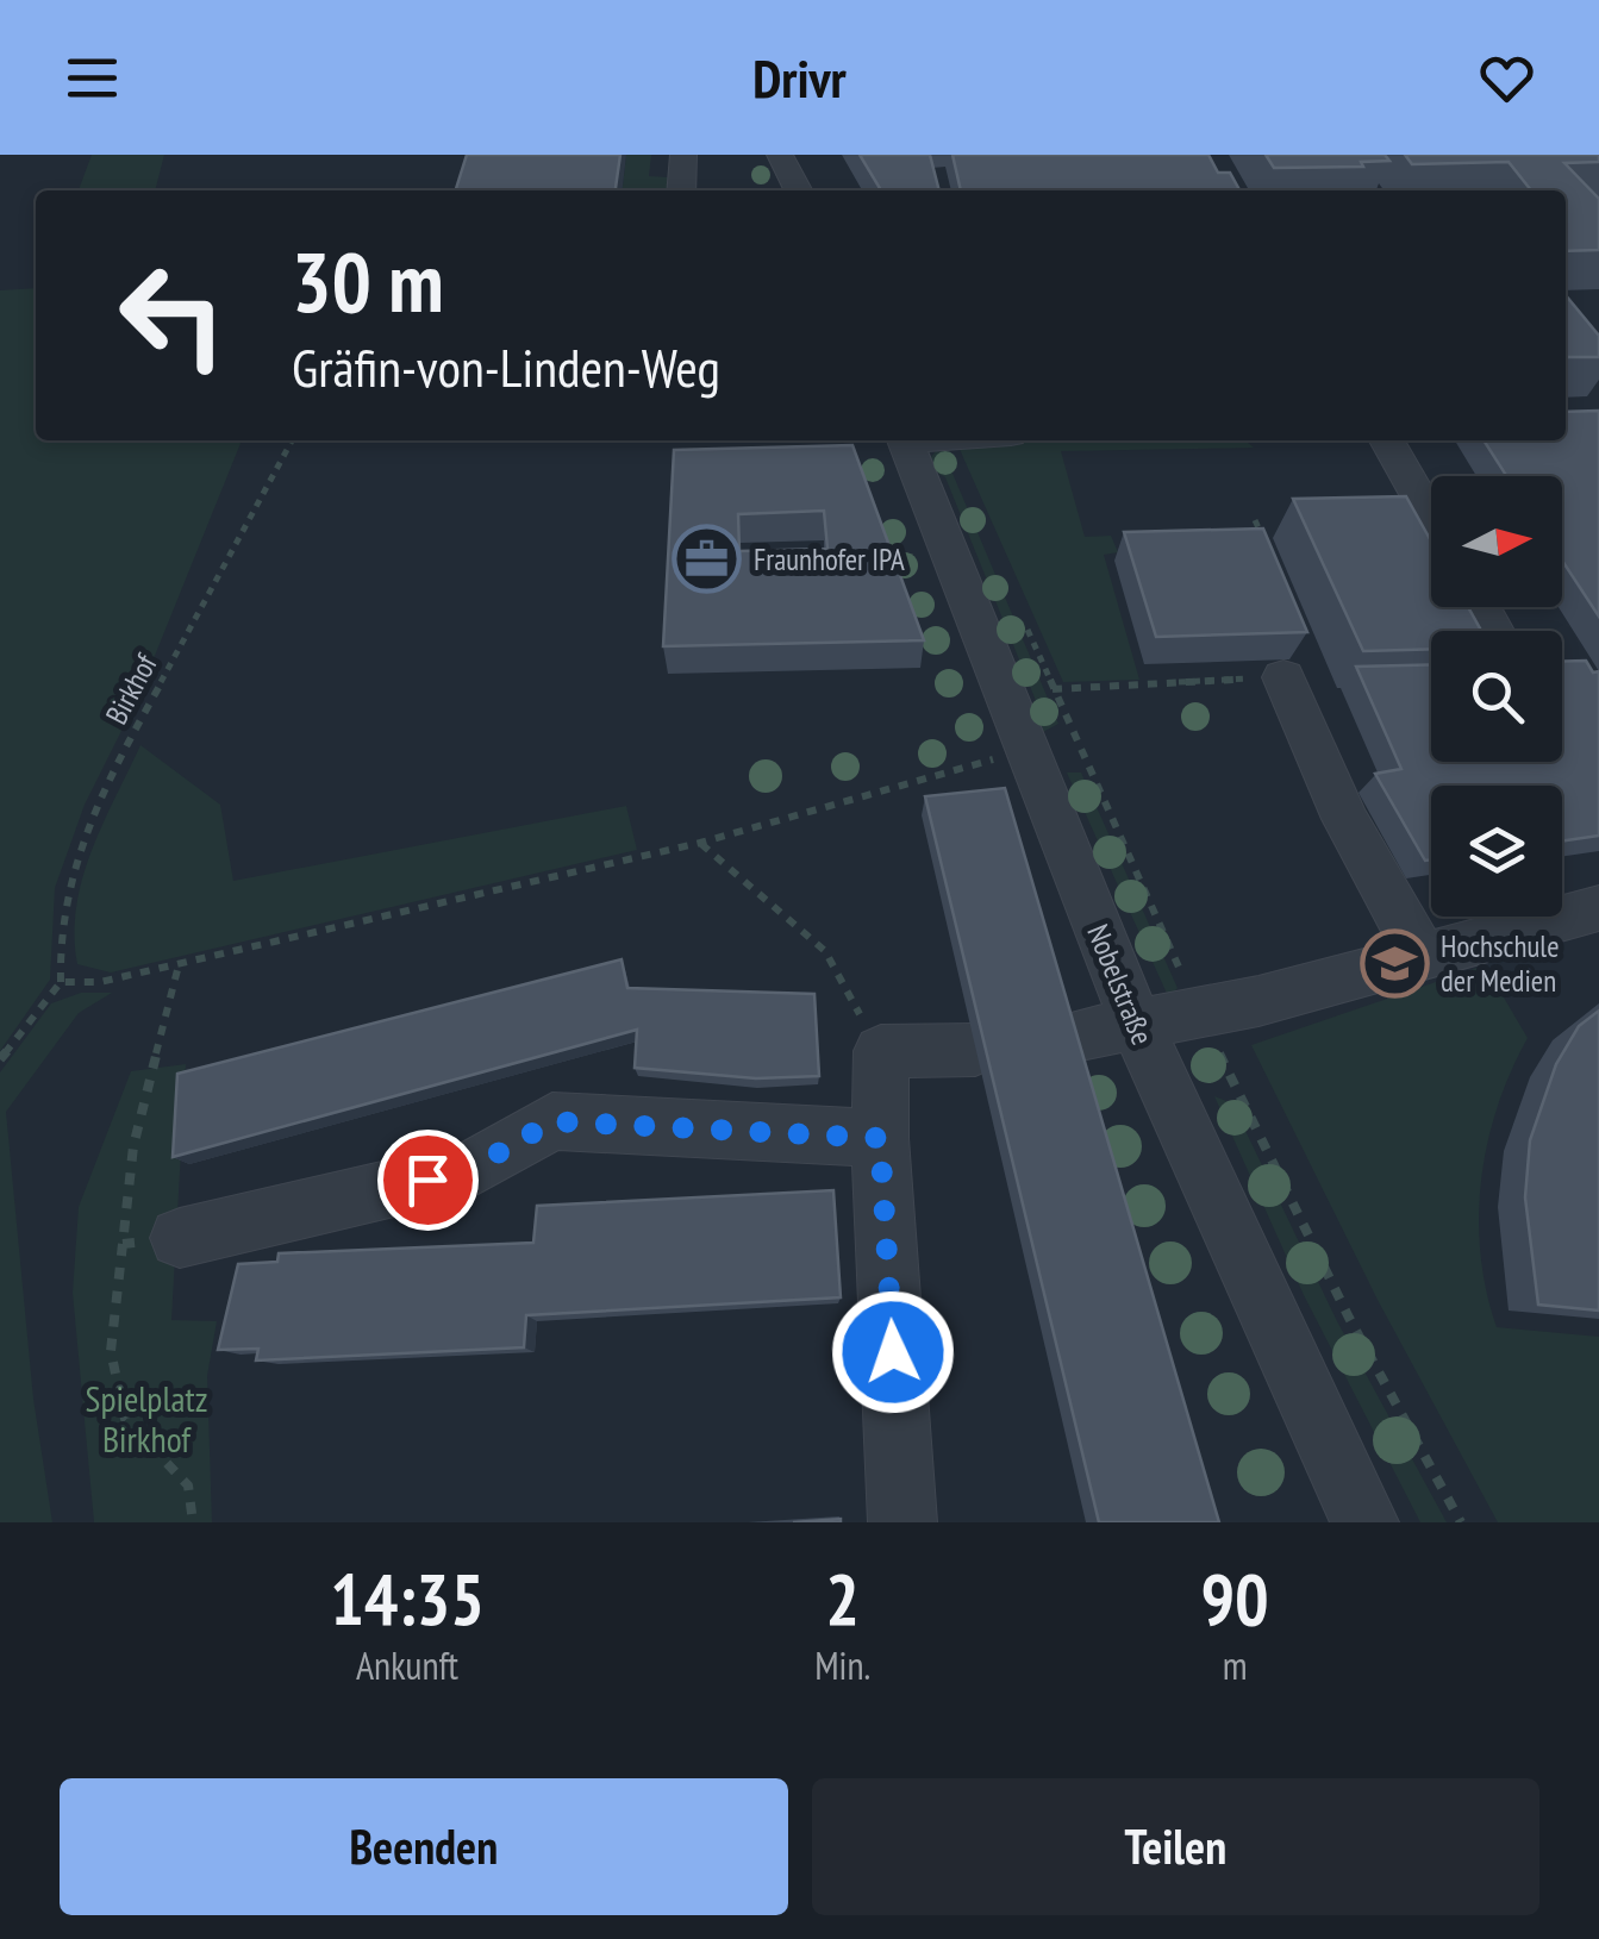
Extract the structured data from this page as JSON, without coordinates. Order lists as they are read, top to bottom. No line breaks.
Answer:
{"streets":{"street":["Nobelstraße"],"path":["Birkhof"]},"parks":["Spielplatz Birkhof"],"places":{"office":["Fraunhofer IPA"],"school or university":["Hochschule der Medien"]},"north":"right","page":{"header":"Drivr","turn":["30 m","Gräfin-von-Linden-Weg"],"eta":["14:35","Ankunft","2","Min.","90","m"],"buttons":["Beenden","Teilen"]}}
